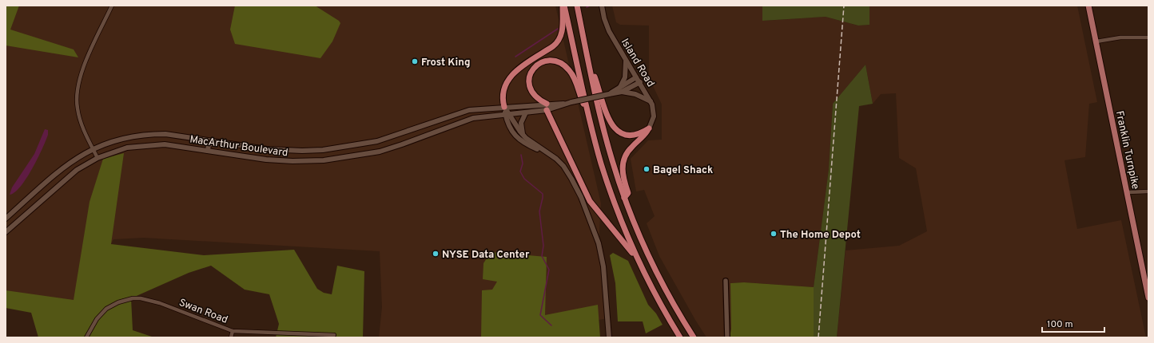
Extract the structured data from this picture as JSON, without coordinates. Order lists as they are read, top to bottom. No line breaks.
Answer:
{"streets":{"main road":["Island Road","MacArthur Boulevard","Franklin Turnpike"],"street":["Swan Road"]},"crossings":[["Island Road","MacArthur Boulevard"]],"places":["Frost King","Bagel Shack","The Home Depot","NYSE Data Center"],"scale_bar":"100 m"}
